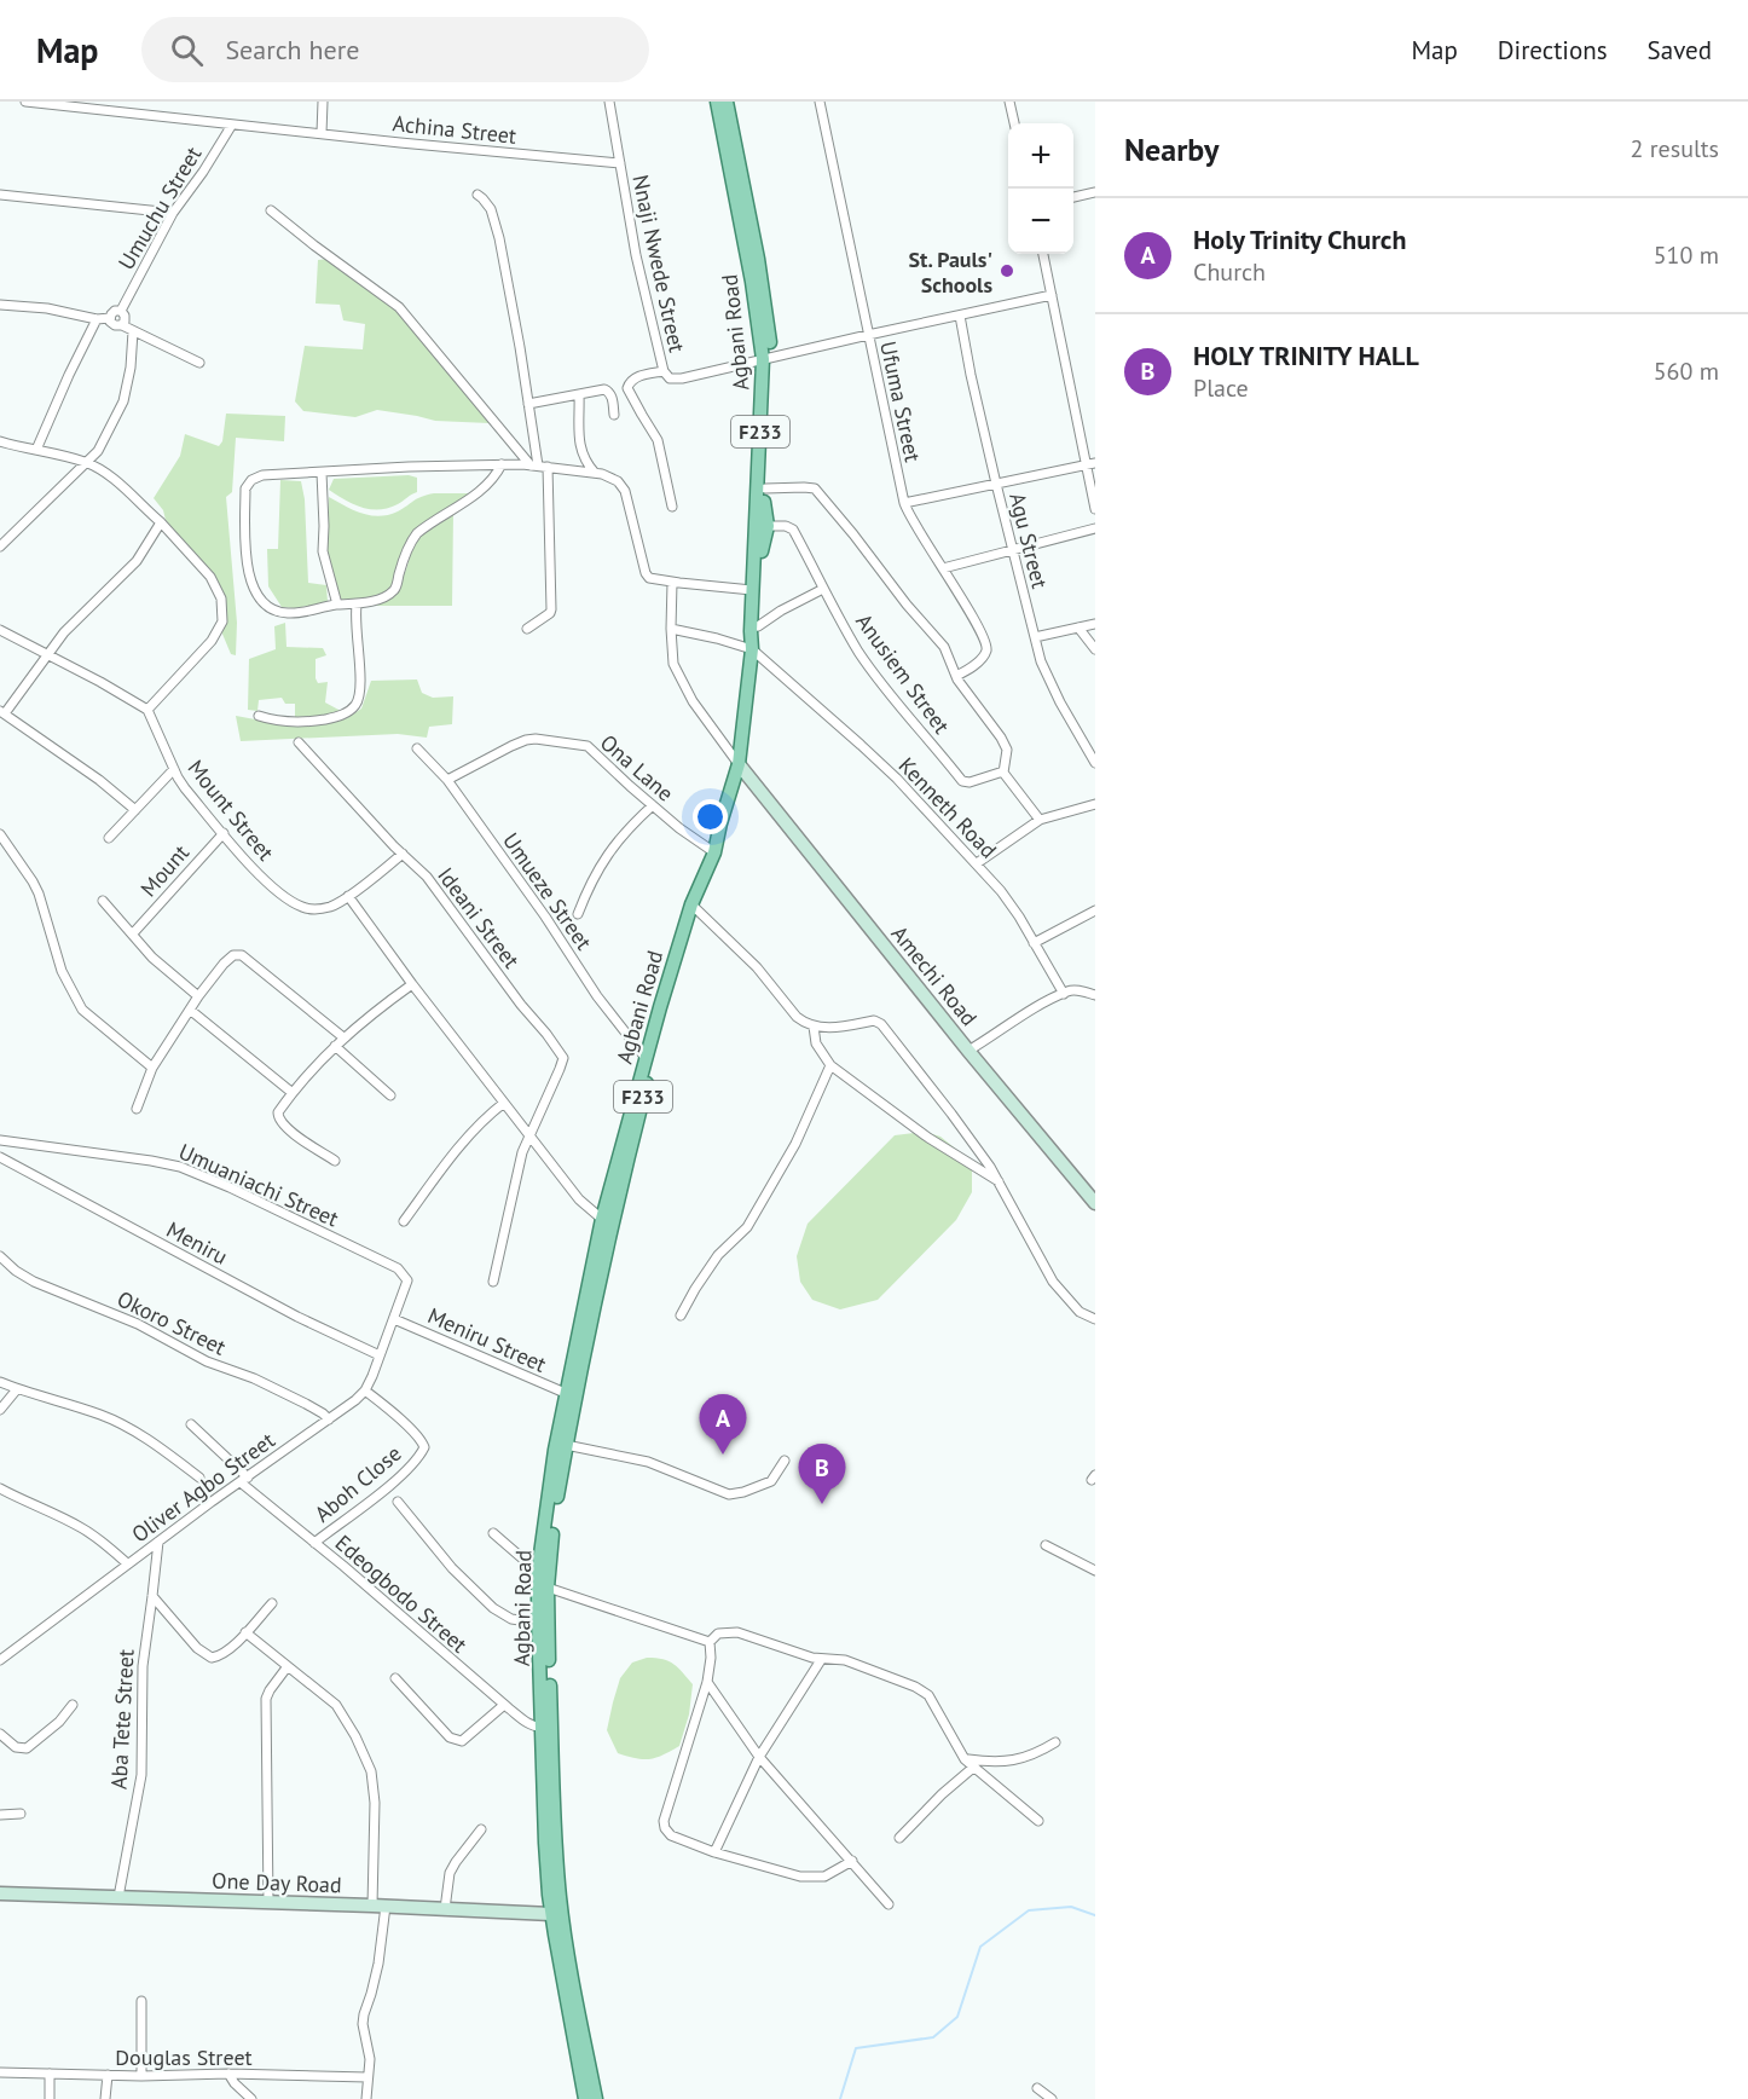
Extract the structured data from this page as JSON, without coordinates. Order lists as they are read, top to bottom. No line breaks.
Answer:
{"streets":{"main road":["Agbani Road","F233","Amechi Road","One Day Road"],"street":["Achina Street","Umuchu Street","Nnaji Nwede Street","Ufuma Street","Agu Street","Anusiem Street","Ona Lane","Kenneth Road","Mount Street","Mount","Umueze Street","Ideani Street","Umuaniachi Street","Meniru","Okoro Street","Meniru Street","Aboh Close","Oliver Agbo Street","Edeogbodo Street","Aba Tete Street","Douglas Street"]},"crossings":[["Achina Street","Umuchu Street"],["Achina Street","Nnaji Nwede Street"],["Nnaji Nwede Street","Agbani Road"],["Nnaji Nwede Street","Ufuma Street"],["Nnaji Nwede Street","Agu Street"],["Agbani Road","Anusiem Street"],["Agbani Road","Ona Lane"],["Agbani Road","Kenneth Road"],["Agbani Road","Umueze Street"],["Agbani Road","Amechi Road"],["Agbani Road","Meniru Street"],["Agbani Road","Edeogbodo Street"],["Agbani Road","One Day Road"],["Ona Lane","Umueze Street"],["Mount Street","Mount"],["Mount Street","Ideani Street"],["Umuaniachi Street","Meniru Street"],["Umuaniachi Street","Oliver Agbo Street"],["Meniru","Oliver Agbo Street"],["Okoro Street","Oliver Agbo Street"],["Meniru Street","Oliver Agbo Street"],["Aboh Close","Oliver Agbo Street"],["Aboh Close","Edeogbodo Street"],["Oliver Agbo Street","Edeogbodo Street"],["Oliver Agbo Street","Aba Tete Street"],["Aba Tete Street","One Day Road"]],"places":["St. Pauls' Schools"],"page":{"header":"Map","search":"Search here","nav":["Map","Directions","Saved"],"heading":["Nearby","2 results"],"map_buttons":["+","−"],"list":[{"mark":"A","name":"Holy Trinity Church","note":"Church","value":"510 m"},{"mark":"B","name":"HOLY TRINITY HALL","note":"Place","value":"560 m"}],"pins":["A","B"]}}
